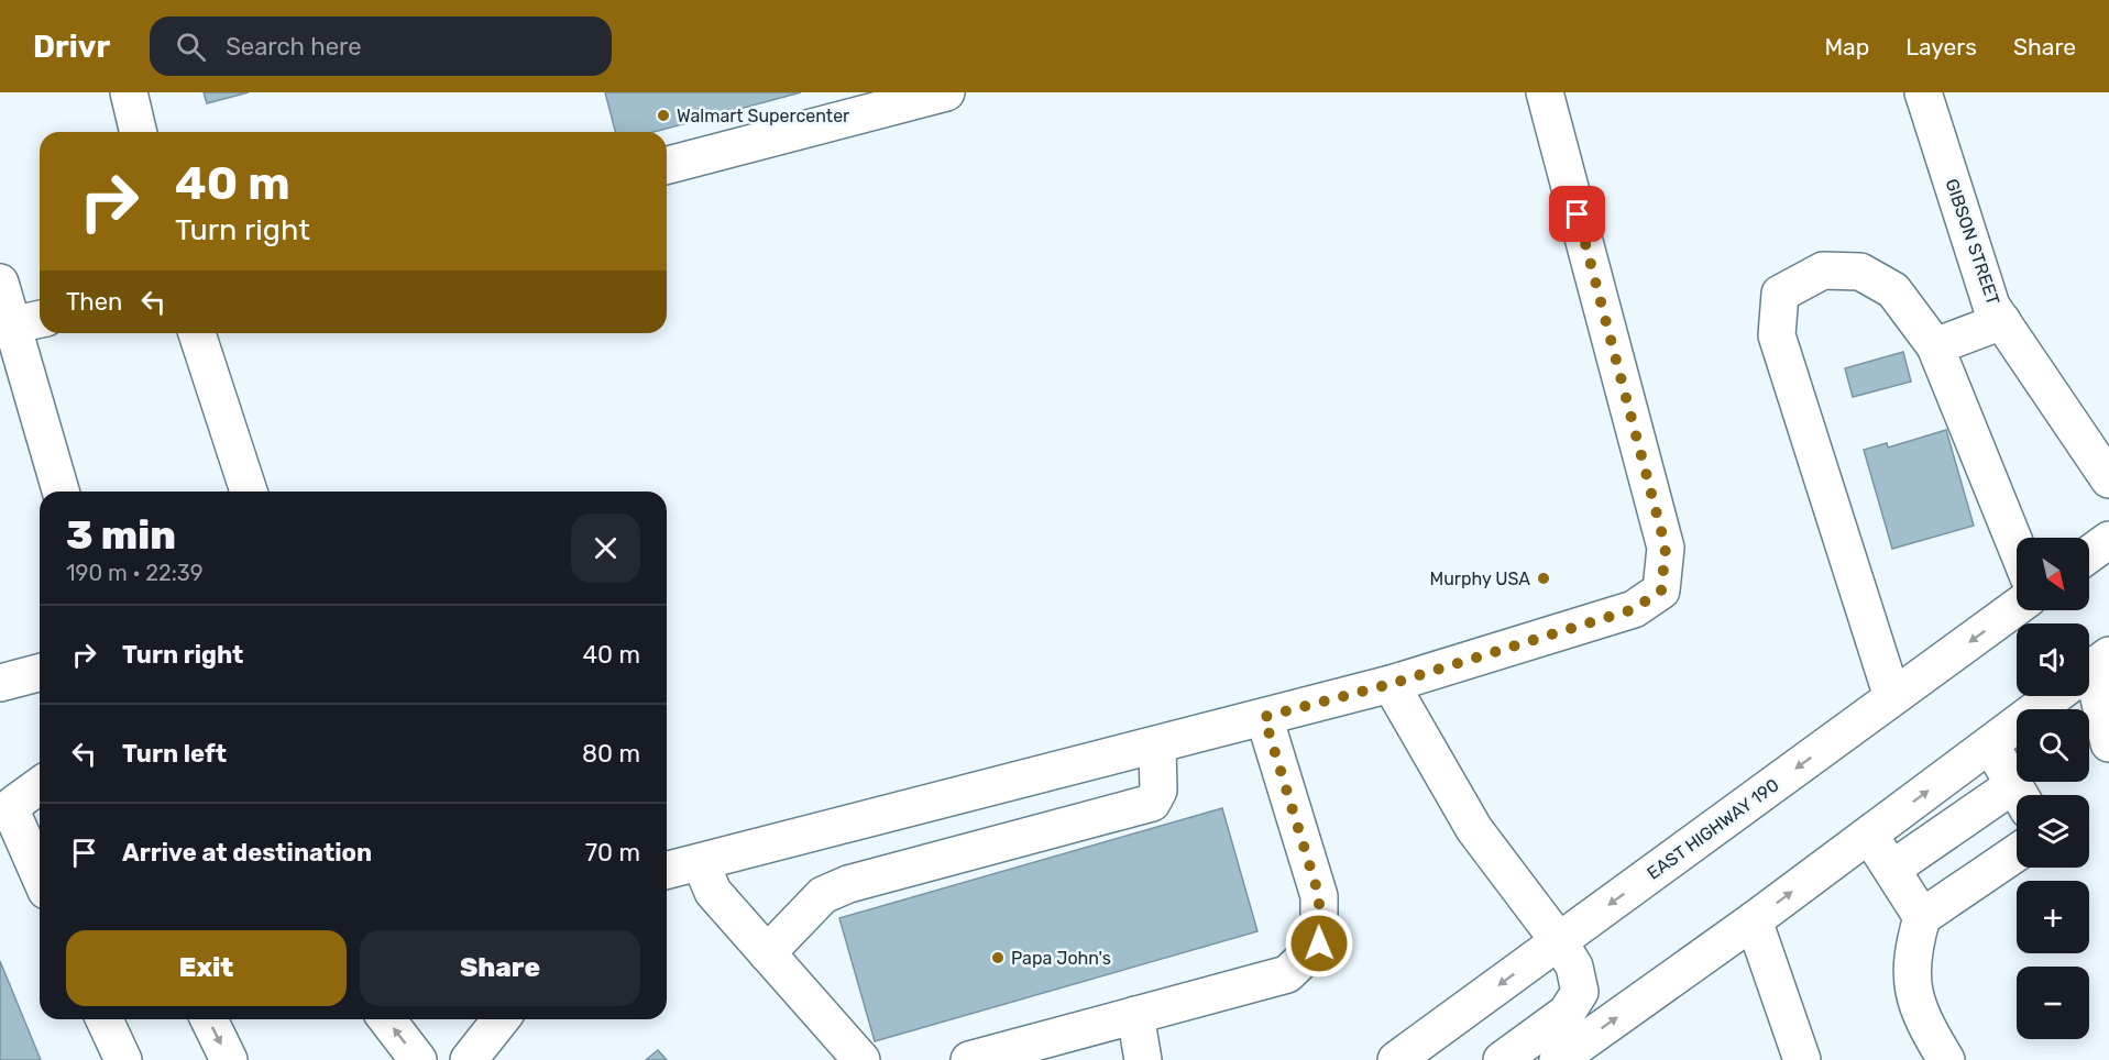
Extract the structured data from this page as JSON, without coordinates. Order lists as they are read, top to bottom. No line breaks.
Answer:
{"streets":{"main road":["GIBSON STREET","EAST HIGHWAY 190"]},"places":["Walmart Supercenter","Murphy USA","Papa John's"],"north":"bottom right","page":{"header":"Drivr","search":"Search here","nav":["Map","Layers","Share"],"turn":["40 m","Turn right"],"then":"Then","heading":["3 min","190 m · 22:39"],"map_buttons":["+","−"],"list":[{"name":"Turn right","value":"40 m"},{"name":"Turn left","value":"80 m"},{"name":"Arrive at destination","value":"70 m"}],"buttons":["Exit","Share"]}}
